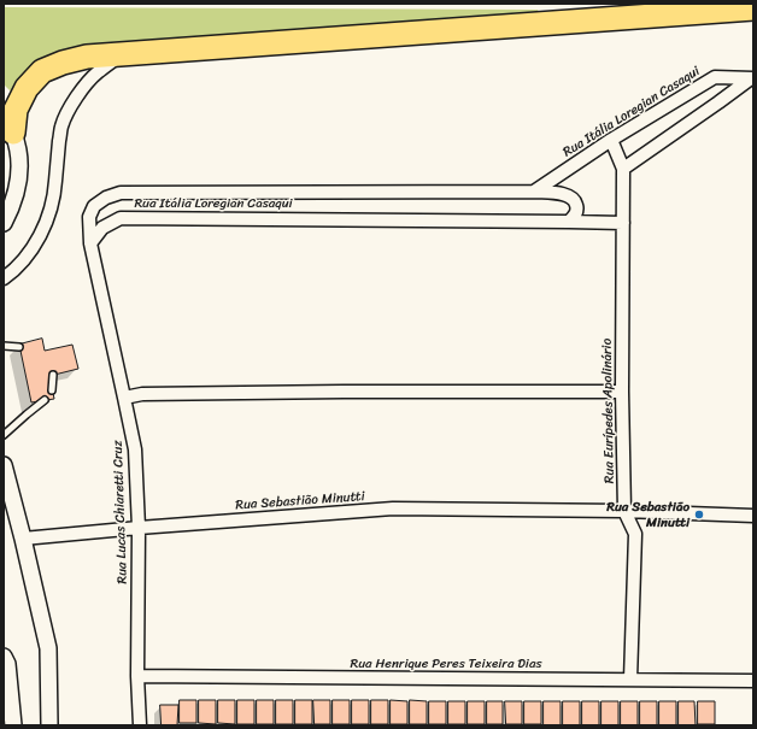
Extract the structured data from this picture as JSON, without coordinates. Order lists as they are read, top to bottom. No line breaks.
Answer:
{"streets":{"street":["Rua Itália Loregian Casaqui","Rua Eurípedes Apolinário","Rua Sebastião Minutti","Rua Lucas Chiaretti Cruz","Rua Henrique Peres Teixeira Dias"]},"crossings":[["Rua Itália Loregian Casaqui","Rua Eurípedes Apolinário"],["Rua Itália Loregian Casaqui","Rua Lucas Chiaretti Cruz"],["Rua Eurípedes Apolinário","Rua Sebastião Minutti"],["Rua Eurípedes Apolinário","Rua Henrique Peres Teixeira Dias"],["Rua Sebastião Minutti","Rua Lucas Chiaretti Cruz"],["Rua Lucas Chiaretti Cruz","Rua Henrique Peres Teixeira Dias"]],"places":["Rua Sebastião Minutti"]}
